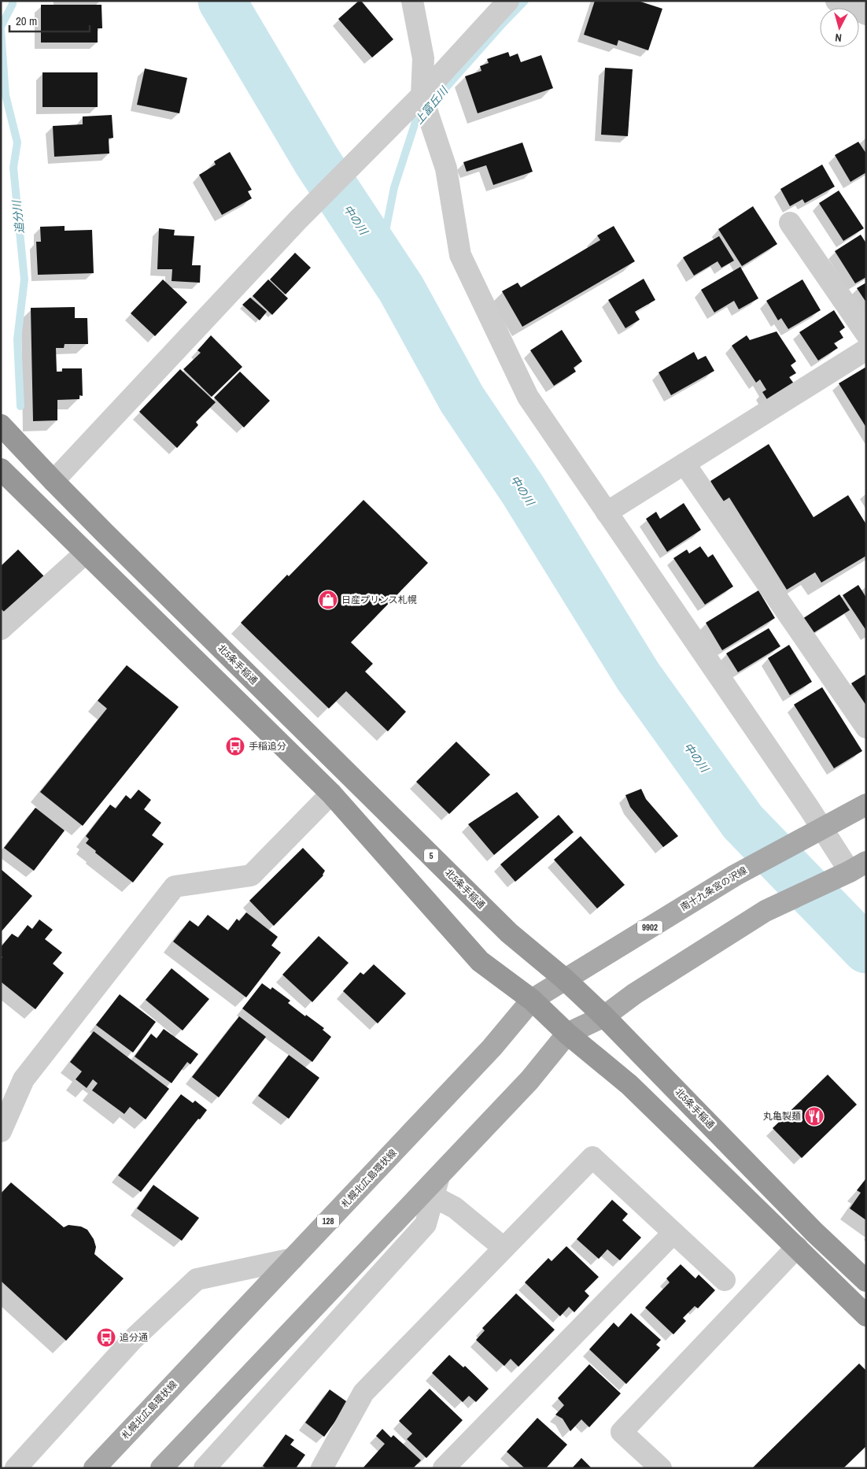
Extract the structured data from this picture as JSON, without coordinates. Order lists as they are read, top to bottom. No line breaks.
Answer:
{"streets":{"highway":["北5条手稲通","5"],"main road":["南十九条宮の沢線","9902","札幌北広島環状線","128"]},"crossings":[["北5条手稲通","南十九条宮の沢線"],["北5条手稲通","札幌北広島環状線"],["南十九条宮の沢線","札幌北広島環状線"]],"water":["上富丘川","追分川","中の川"],"places":{"shop":["日産プリンス札幌"],"bus stop":["手稲追分","追分通"],"restaurant":["丸亀製麺"]},"scale_bar":"20 m","north":"bottom"}
